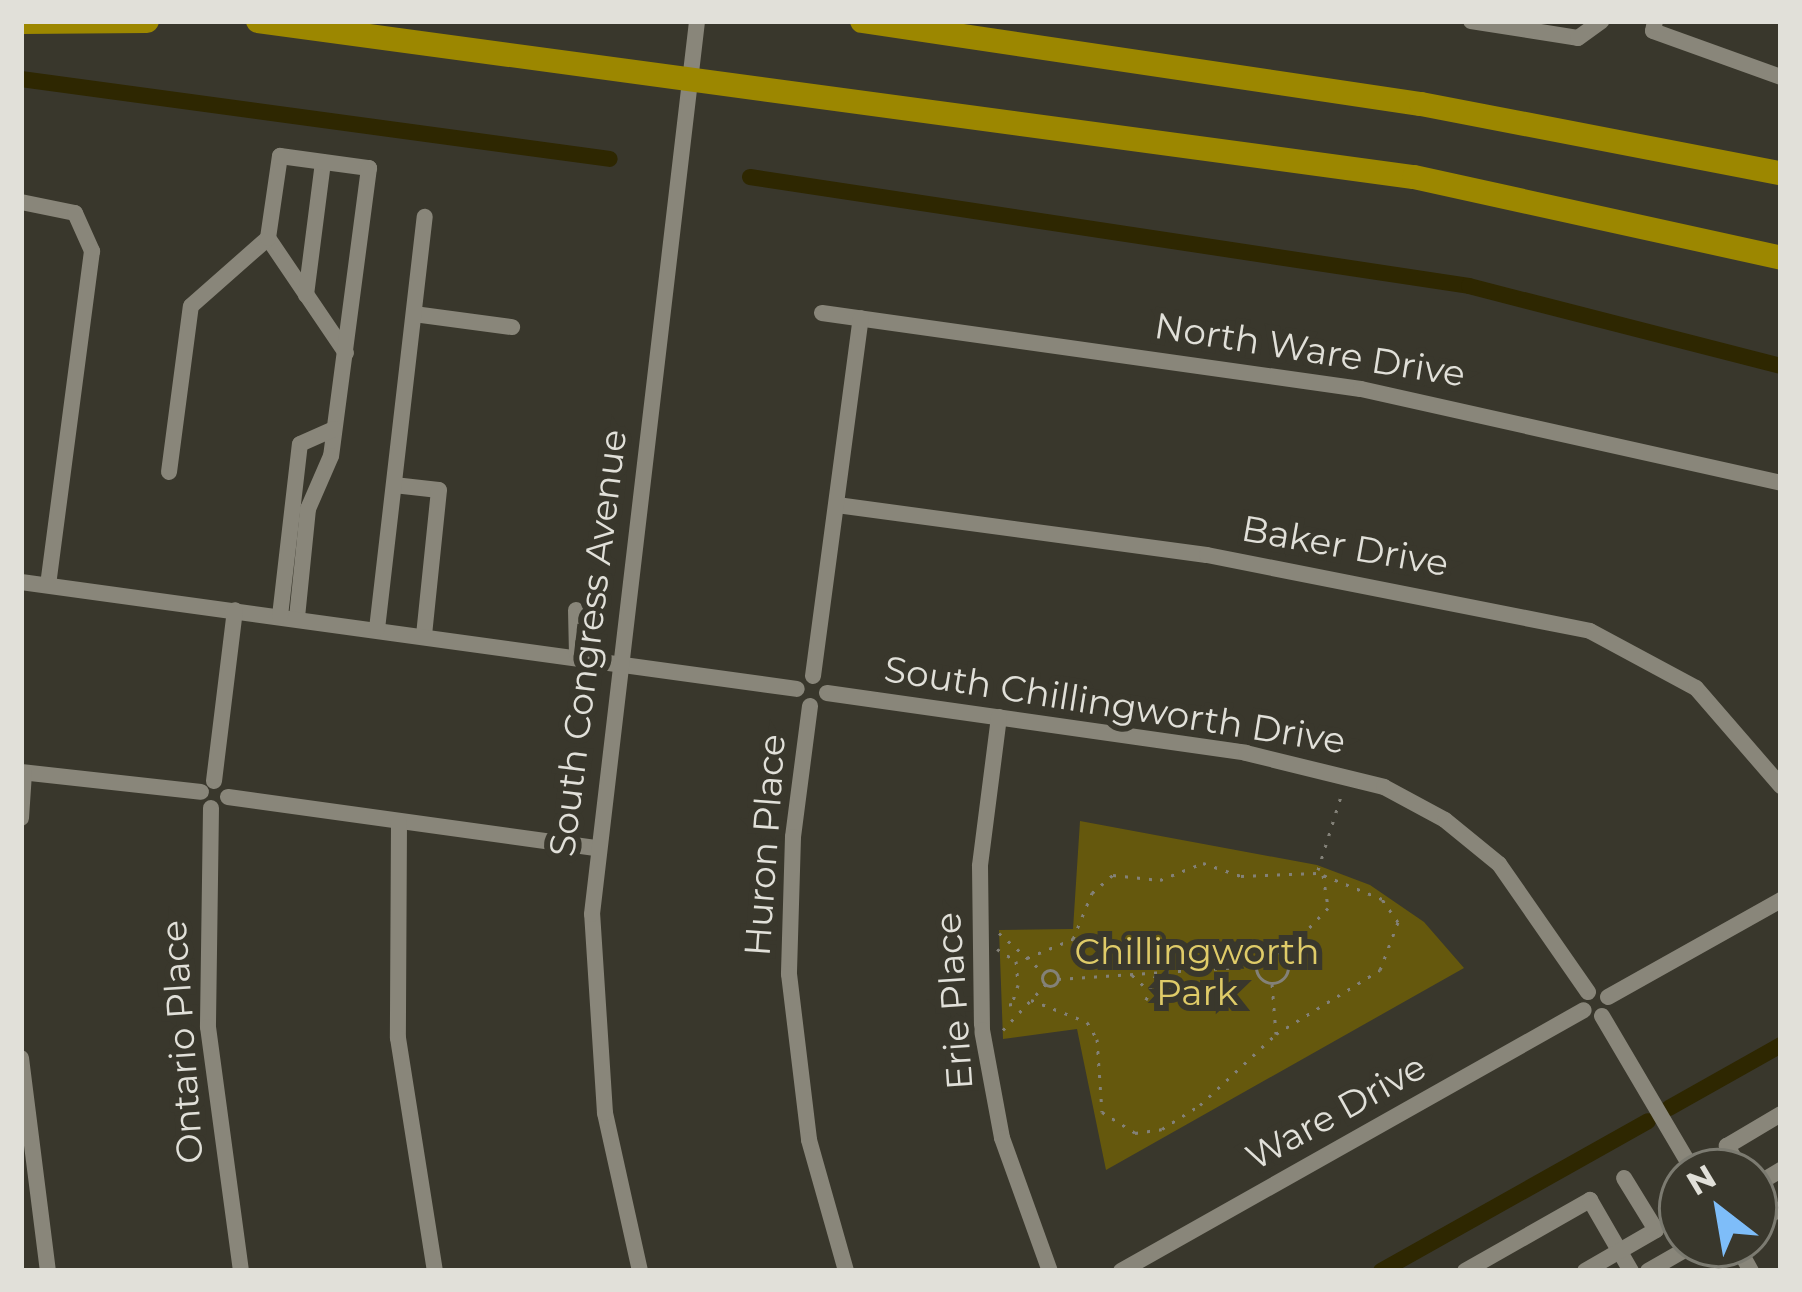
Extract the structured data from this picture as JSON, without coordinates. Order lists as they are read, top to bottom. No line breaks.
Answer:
{"streets":{"street":["North Ware Drive","Baker Drive","South Congress Avenue","South Chillingworth Drive","Huron Place","Erie Place","Ontario Place","Ware Drive"]},"crossings":[["South Chillingworth Drive","Erie Place"],["South Chillingworth Drive","Ware Drive"]],"parks":["Chillingworth Park"],"north":"top left"}
